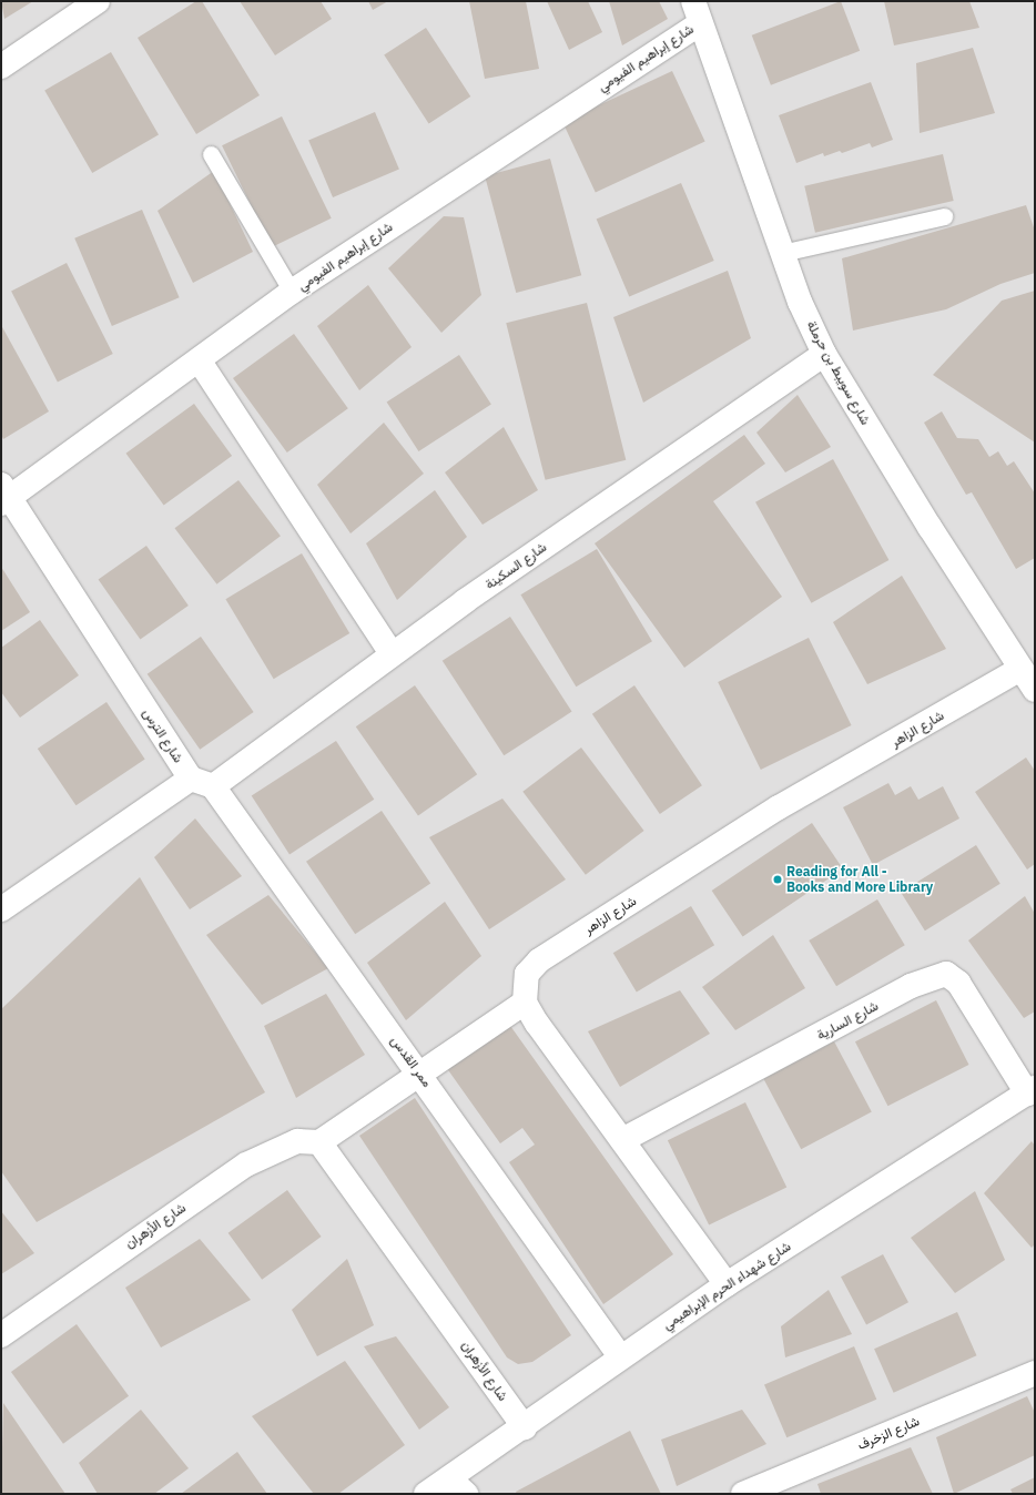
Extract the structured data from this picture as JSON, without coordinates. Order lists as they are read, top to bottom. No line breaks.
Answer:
{"streets":{"street":["شارع إبراهيم الفيومي","شارع سويبط بن حرملة","شارع السكينة","شارع الزاهر","شارع الترس","شارع السارية","ممر القدس","شارع الأزهران","شارع شهداء الحرم الإبراهيمي","شارع الزخرف"]},"crossings":[["شارع إبراهيم الفيومي","شارع سويبط بن حرملة"],["شارع إبراهيم الفيومي","شارع الترس"],["شارع سويبط بن حرملة","شارع السكينة"],["شارع سويبط بن حرملة","شارع الزاهر"],["شارع السكينة","شارع الترس"],["شارع السكينة","ممر القدس"],["شارع الترس","ممر القدس"],["شارع السارية","شارع شهداء الحرم الإبراهيمي"],["ممر القدس","شارع شهداء الحرم الإبراهيمي"],["شارع الأزهران","شارع شهداء الحرم الإبراهيمي"]],"places":["Reading for All - Books and More Library"]}
